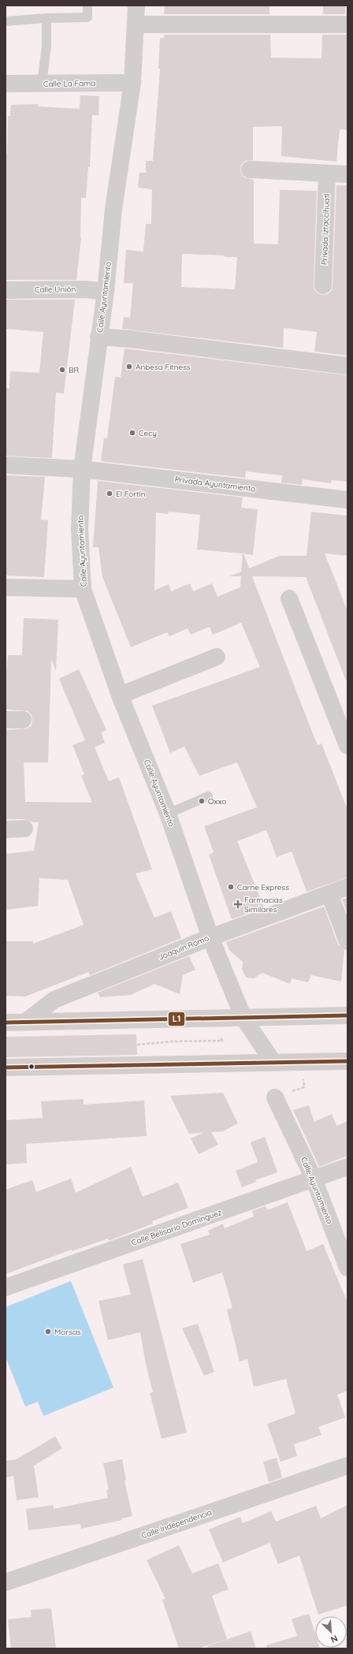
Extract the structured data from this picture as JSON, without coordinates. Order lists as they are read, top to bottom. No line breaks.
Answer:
{"streets":{"street":["Calle La Fama","Privada Iztaccíhuatl","Calle Unión","Calle Ayuntamiento","Privada Ayuntamiento","Joaquín Romo","Calle Belisario Domínguez","Calle Independencia"]},"crossings":[["Calle La Fama","Calle Ayuntamiento"],["Calle Unión","Calle Ayuntamiento"],["Calle Ayuntamiento","Privada Ayuntamiento"],["Calle Ayuntamiento","Joaquín Romo"],["Calle Ayuntamiento","Calle Belisario Domínguez"]],"places":{"other":["Anbesa Fitness","BR","Cecy","El Fortín","Oxxo","Carne Express","Morsas"],"health":["Farmacias Similares"]},"lines":["transit line L1"],"north":"bottom right"}
